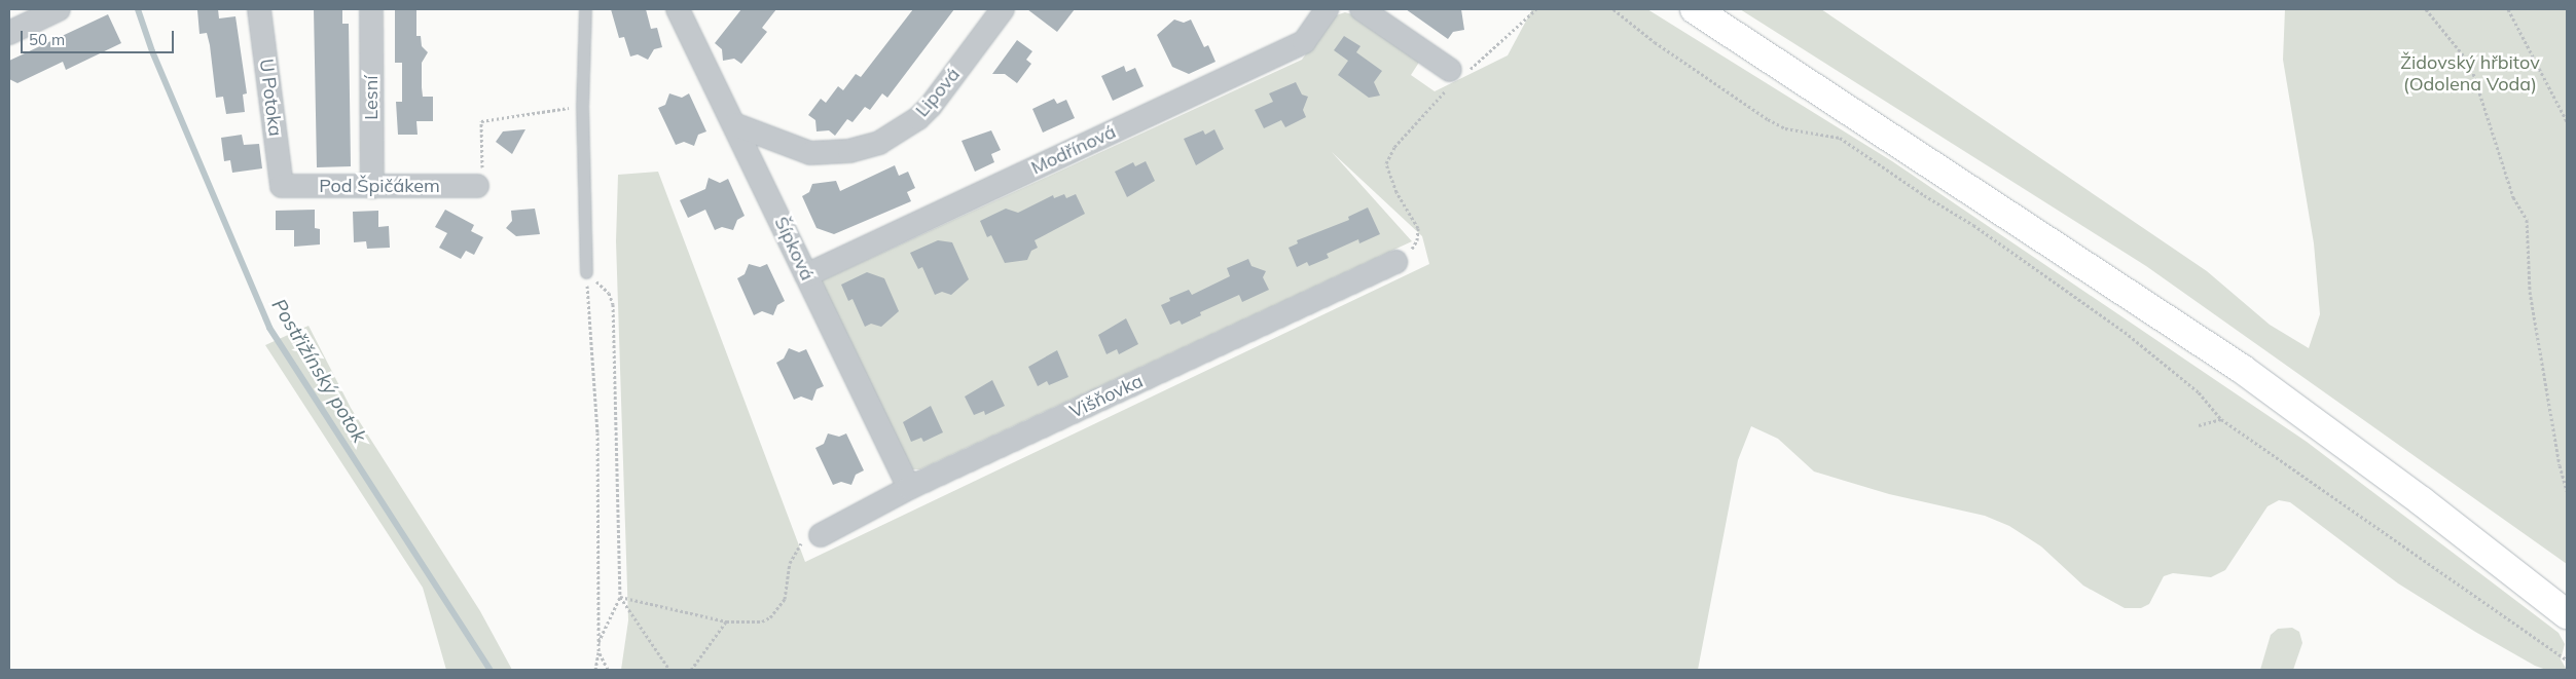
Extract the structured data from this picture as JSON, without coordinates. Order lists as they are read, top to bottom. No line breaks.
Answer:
{"streets":{"street":["Lipová","U Potoka","Lesní","Modřínová","Pod Špičákem","Šípková","Višňovka"]},"crossings":[["Lipová","Šípková"],["U Potoka","Pod Špičákem"],["Lesní","Pod Špičákem"],["Modřínová","Šípková"],["Šípková","Višňovka"]],"water":["Postřižínský potok"],"parks":["Židovský hřbitov (Odolena Voda)"],"scale_bar":"50 m"}
